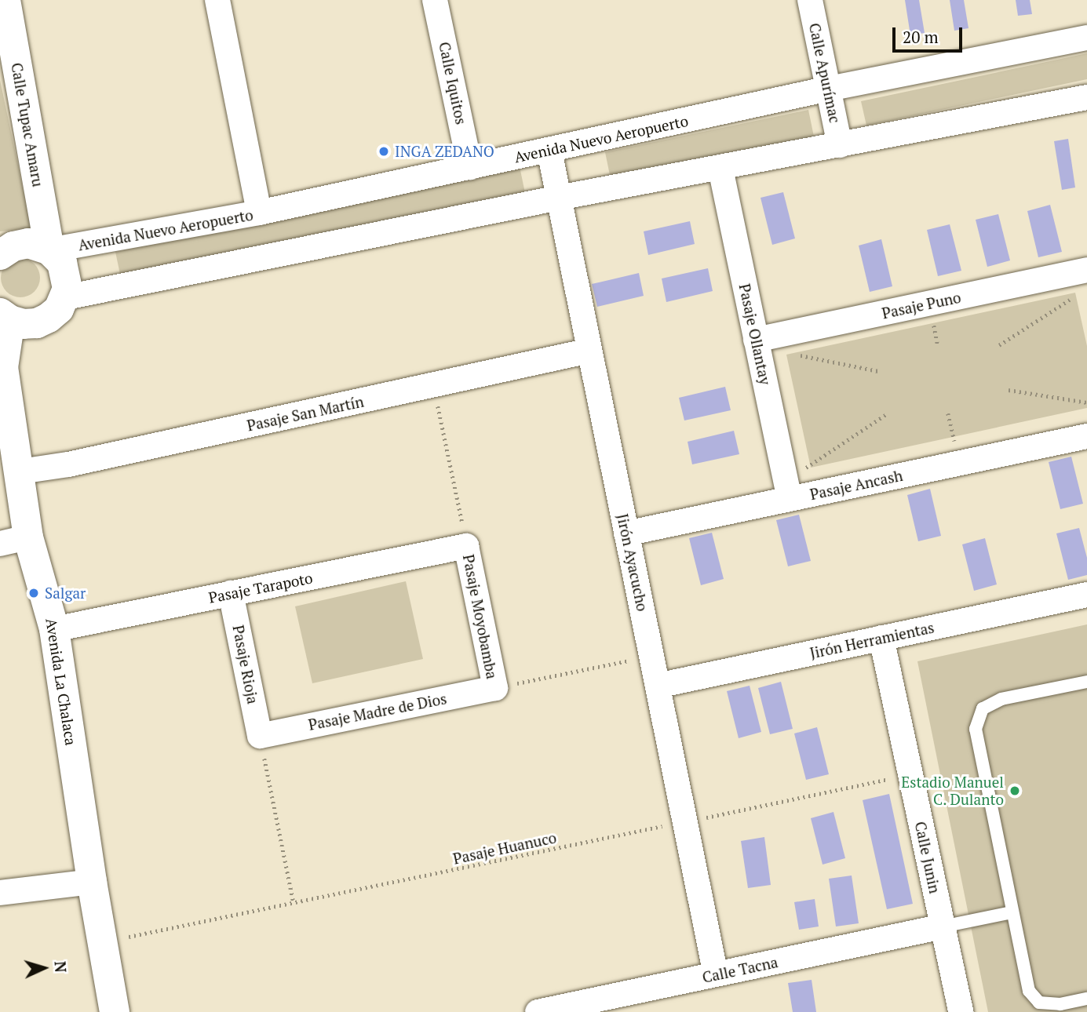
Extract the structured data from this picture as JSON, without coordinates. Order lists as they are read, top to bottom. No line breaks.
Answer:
{"streets":{"street":["Calle Apurímac","Calle Iquitos","Calle Tupac Amaru","Avenida Nuevo Aeropuerto","Pasaje Puno","Pasaje Ollantay","Pasaje San Martín","Pasaje Ancash","Jirón Ayacucho","Pasaje Tarapoto","Pasaje Moyobamba","Jirón Herramientas","Pasaje Rioja","Avenida La Chalaca","Pasaje Madre de Dios","Calle Junin","Calle Tacna"],"path":["Pasaje Huanuco"]},"crossings":[["Calle Apurímac","Avenida Nuevo Aeropuerto"],["Calle Iquitos","Avenida Nuevo Aeropuerto"],["Calle Tupac Amaru","Avenida Nuevo Aeropuerto"],["Avenida Nuevo Aeropuerto","Jirón Ayacucho"],["Pasaje Puno","Pasaje Ollantay"],["Pasaje Ollantay","Pasaje Ancash"],["Pasaje San Martín","Jirón Ayacucho"],["Pasaje San Martín","Avenida La Chalaca"],["Pasaje Ancash","Jirón Ayacucho"],["Jirón Ayacucho","Jirón Herramientas"],["Jirón Ayacucho","Pasaje Huanuco"],["Jirón Ayacucho","Calle Tacna"],["Pasaje Tarapoto","Pasaje Moyobamba"],["Pasaje Tarapoto","Pasaje Rioja"],["Pasaje Tarapoto","Avenida La Chalaca"],["Pasaje Moyobamba","Pasaje Madre de Dios"],["Jirón Herramientas","Calle Junin"],["Pasaje Rioja","Pasaje Madre de Dios"],["Avenida La Chalaca","Pasaje Huanuco"],["Pasaje Huanuco","Calle Junin"],["Calle Junin","Calle Tacna"]],"places":["INGA ZEDANO","Salgar","Estadio Manuel C. Dulanto"],"scale_bar":"20 m","north":"right"}
